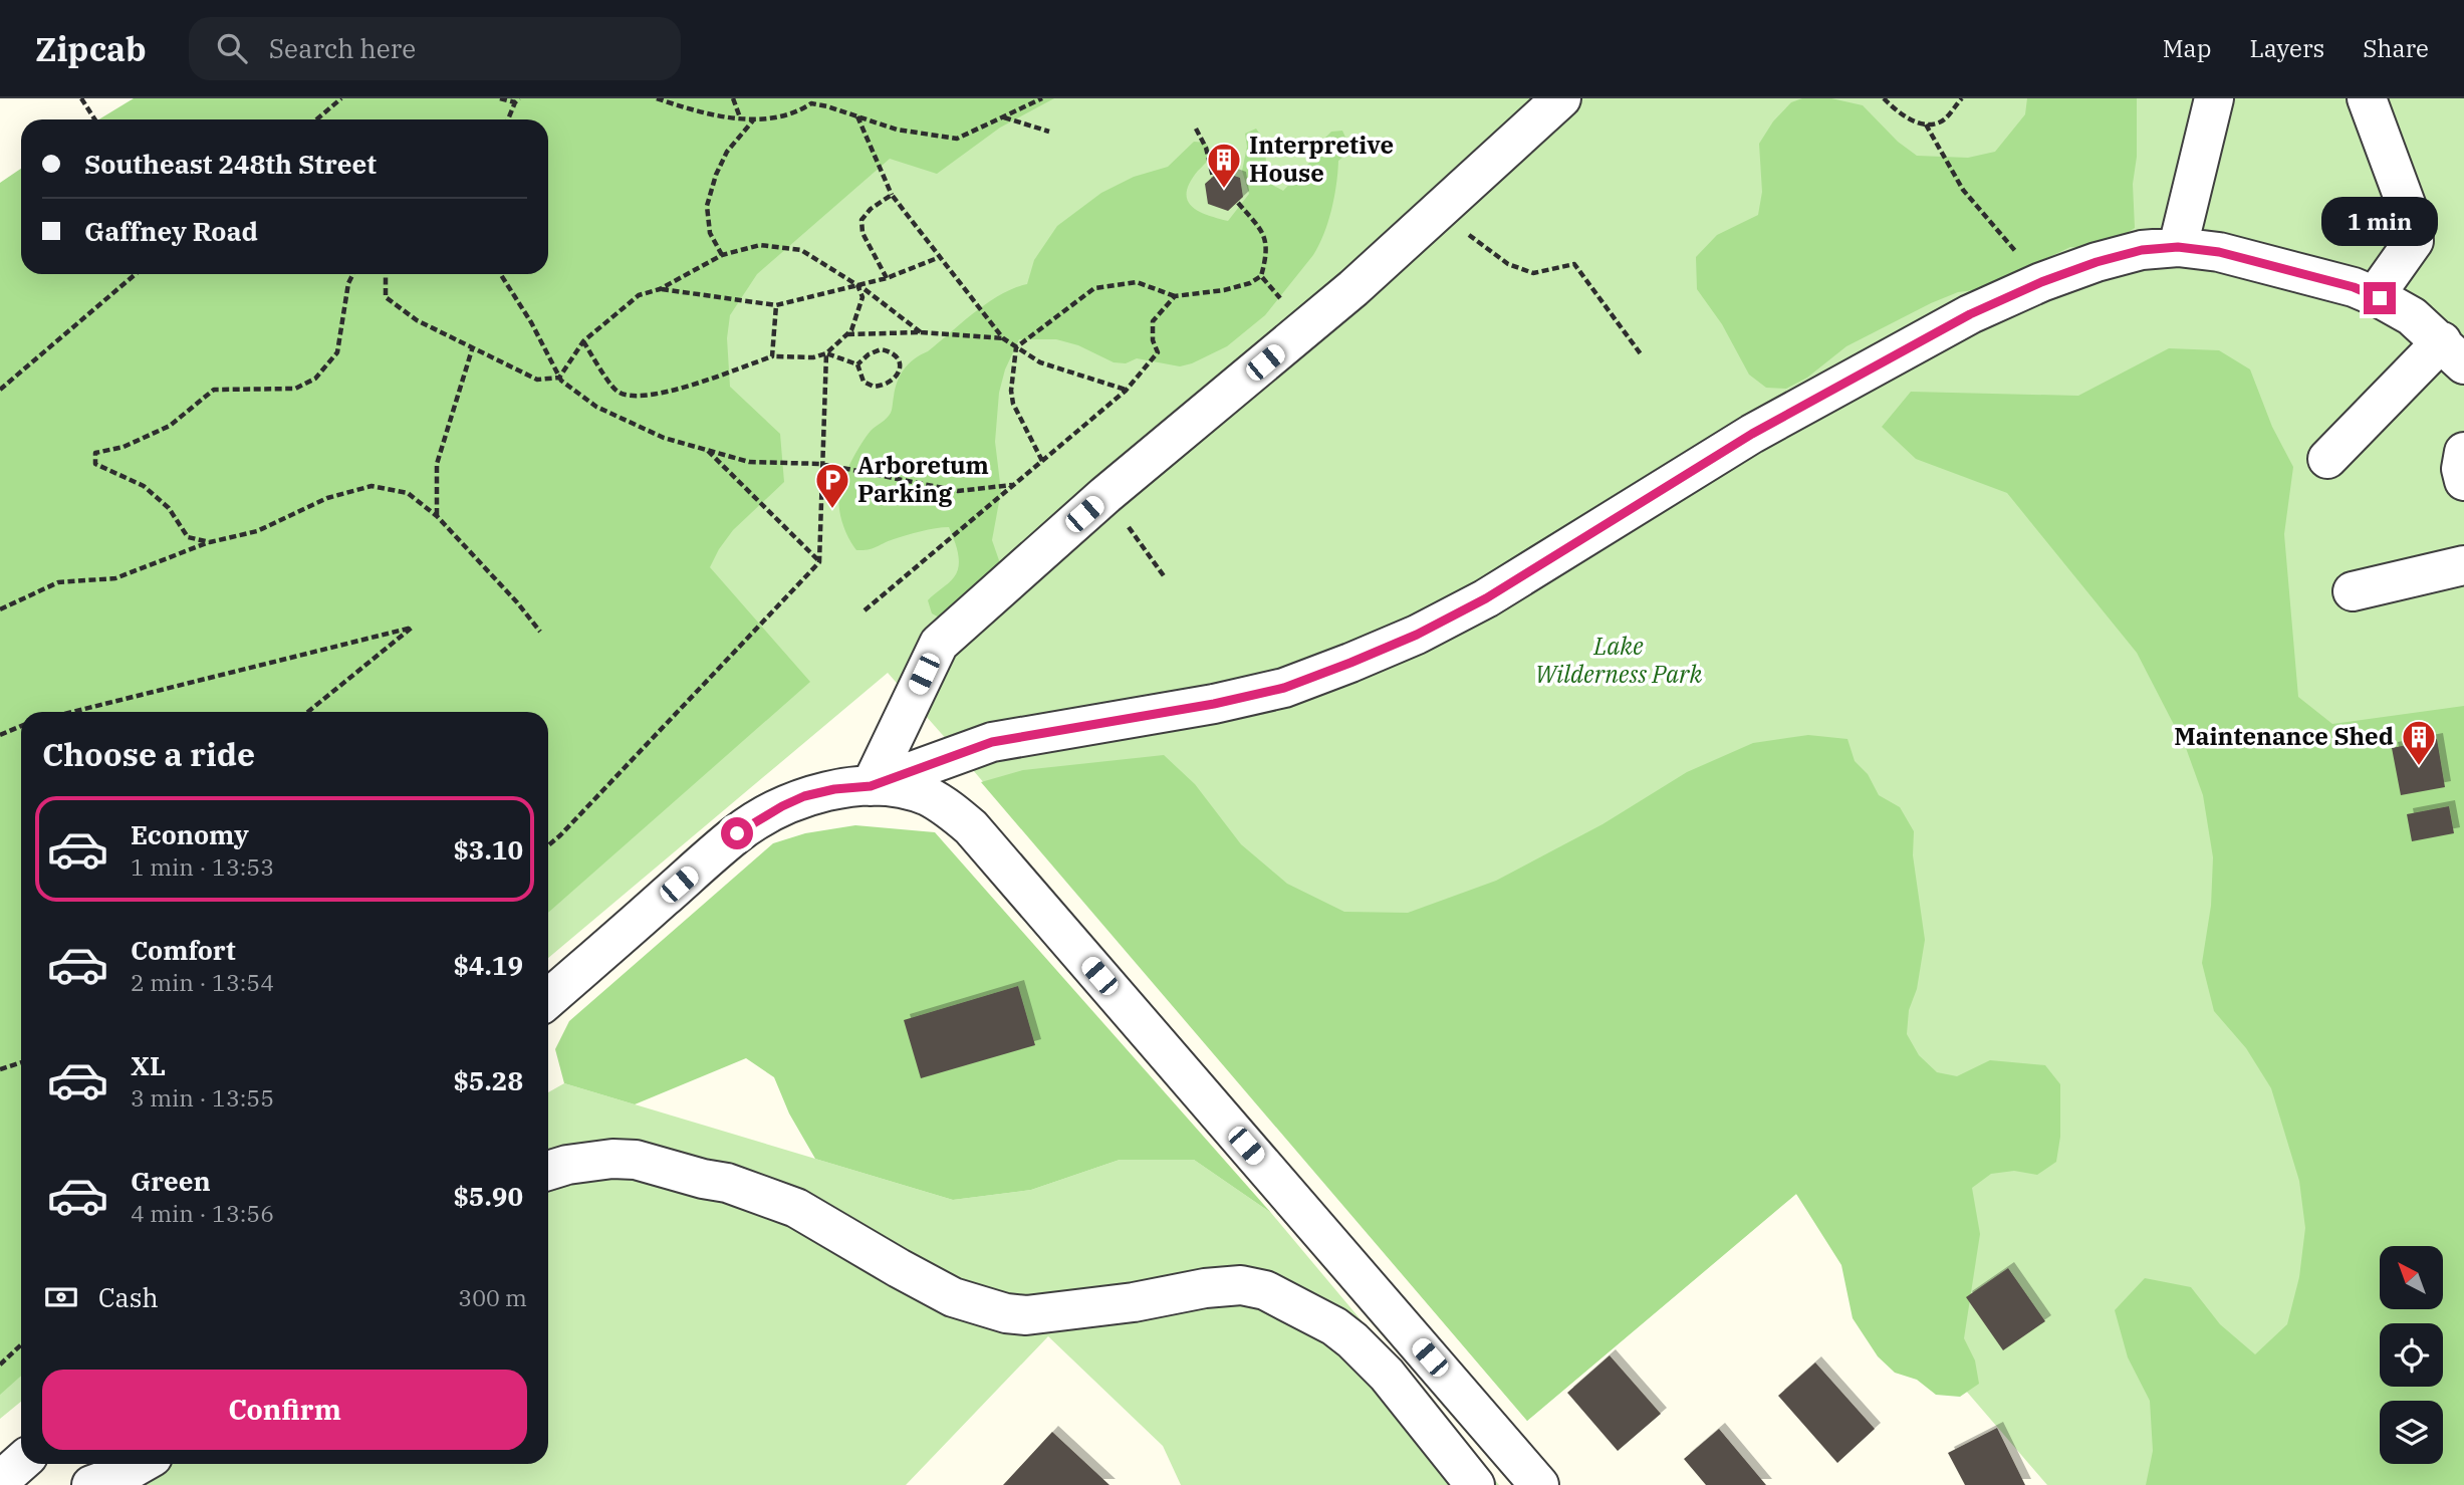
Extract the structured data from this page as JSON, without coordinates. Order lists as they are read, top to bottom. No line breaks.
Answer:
{"parks":["Lake Wilderness Park"],"places":{"building":["Interpretive House","Maintenance Shed"],"parking":["Arboretum Parking"]},"north":"top left","page":{"header":"Zipcab","search":"Search here","nav":["Map","Layers","Share"],"banner":["Southeast 248th Street","Gaffney Road"],"bubble":"1 min","heading":"Choose a ride","list":[{"name":"Economy","note":"1 min · 13:53","value":"$3.10"},{"name":"Comfort","note":"2 min · 13:54","value":"$4.19"},{"name":"XL","note":"3 min · 13:55","value":"$5.28"},{"name":"Green","note":"4 min · 13:56","value":"$5.90"}],"pay":["Cash","300 m"],"buttons":"Confirm"}}
